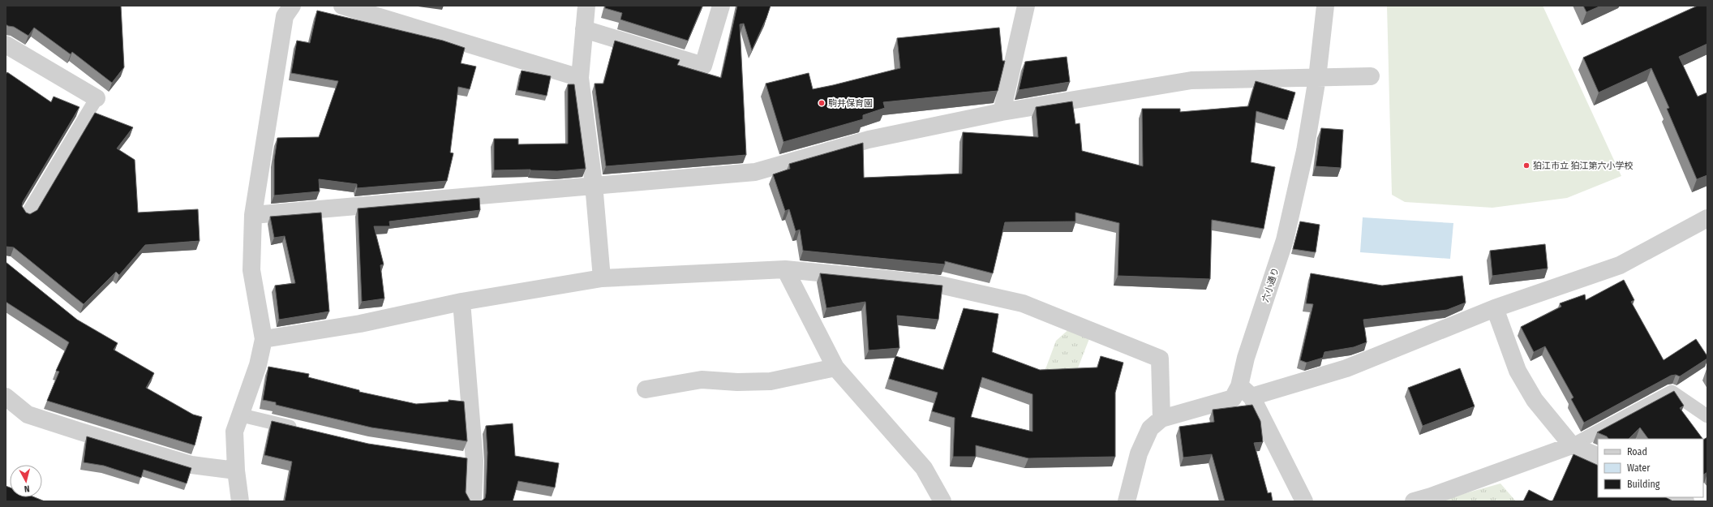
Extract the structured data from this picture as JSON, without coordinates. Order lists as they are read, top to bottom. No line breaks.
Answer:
{"streets":{"street":["六小通り"]},"places":["駒井保育園","狛江市立 狛江第六小学校"],"legend":["Road","Water","Building"],"north":"bottom"}
